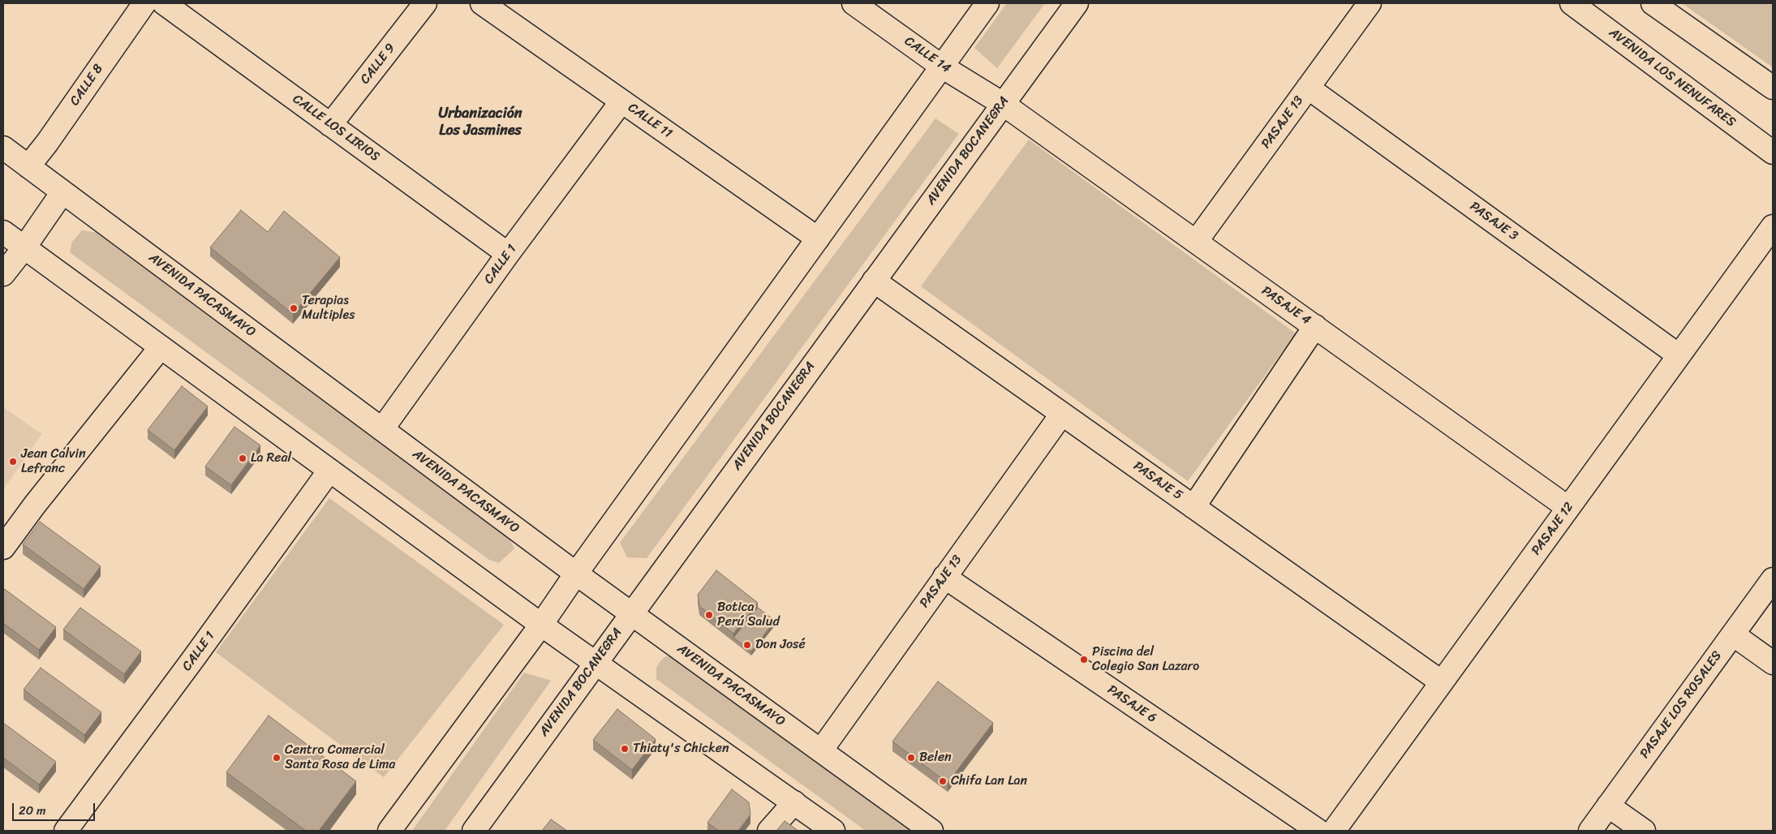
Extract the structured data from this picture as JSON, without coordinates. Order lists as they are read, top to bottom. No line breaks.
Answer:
{"streets":{"street":["CALLE 14","CALLE 9","AVENIDA LOS NENUFARES","CALLE 8","CALLE 11","PASAJE 13","CALLE LOS LIRIOS","AVENIDA BOCANEGRA","PASAJE 3","CALLE 1","AVENIDA PACASMAYO","PASAJE 4","PASAJE 5","PASAJE 12","PASAJE 6","PASAJE LOS ROSALES"]},"crossings":[["CALLE 14","AVENIDA BOCANEGRA"],["CALLE 14","PASAJE 4"],["CALLE 9","CALLE LOS LIRIOS"],["CALLE 8","AVENIDA PACASMAYO"],["CALLE 11","CALLE 1"],["PASAJE 13","PASAJE 3"],["PASAJE 13","AVENIDA PACASMAYO"],["PASAJE 13","PASAJE 4"],["PASAJE 13","PASAJE 5"],["PASAJE 13","PASAJE 6"],["CALLE LOS LIRIOS","CALLE 1"],["AVENIDA BOCANEGRA","AVENIDA PACASMAYO"],["AVENIDA BOCANEGRA","PASAJE 4"],["AVENIDA BOCANEGRA","PASAJE 5"],["PASAJE 3","PASAJE 12"],["CALLE 1","AVENIDA PACASMAYO"],["PASAJE 4","PASAJE 12"],["PASAJE 5","PASAJE 12"]],"districts":["Urbanización Los Jasmines"],"places":["Terapias Multiples","La Real","Jean Calvin Lefranc","Botica Perú Salud","Don José","Piscina del Colegio San Lazaro","Thiaty's Chicken","Centro Comercial Santa Rosa de Lima","Belen","Chifa Lan Lan"],"scale_bar":"20 m"}
